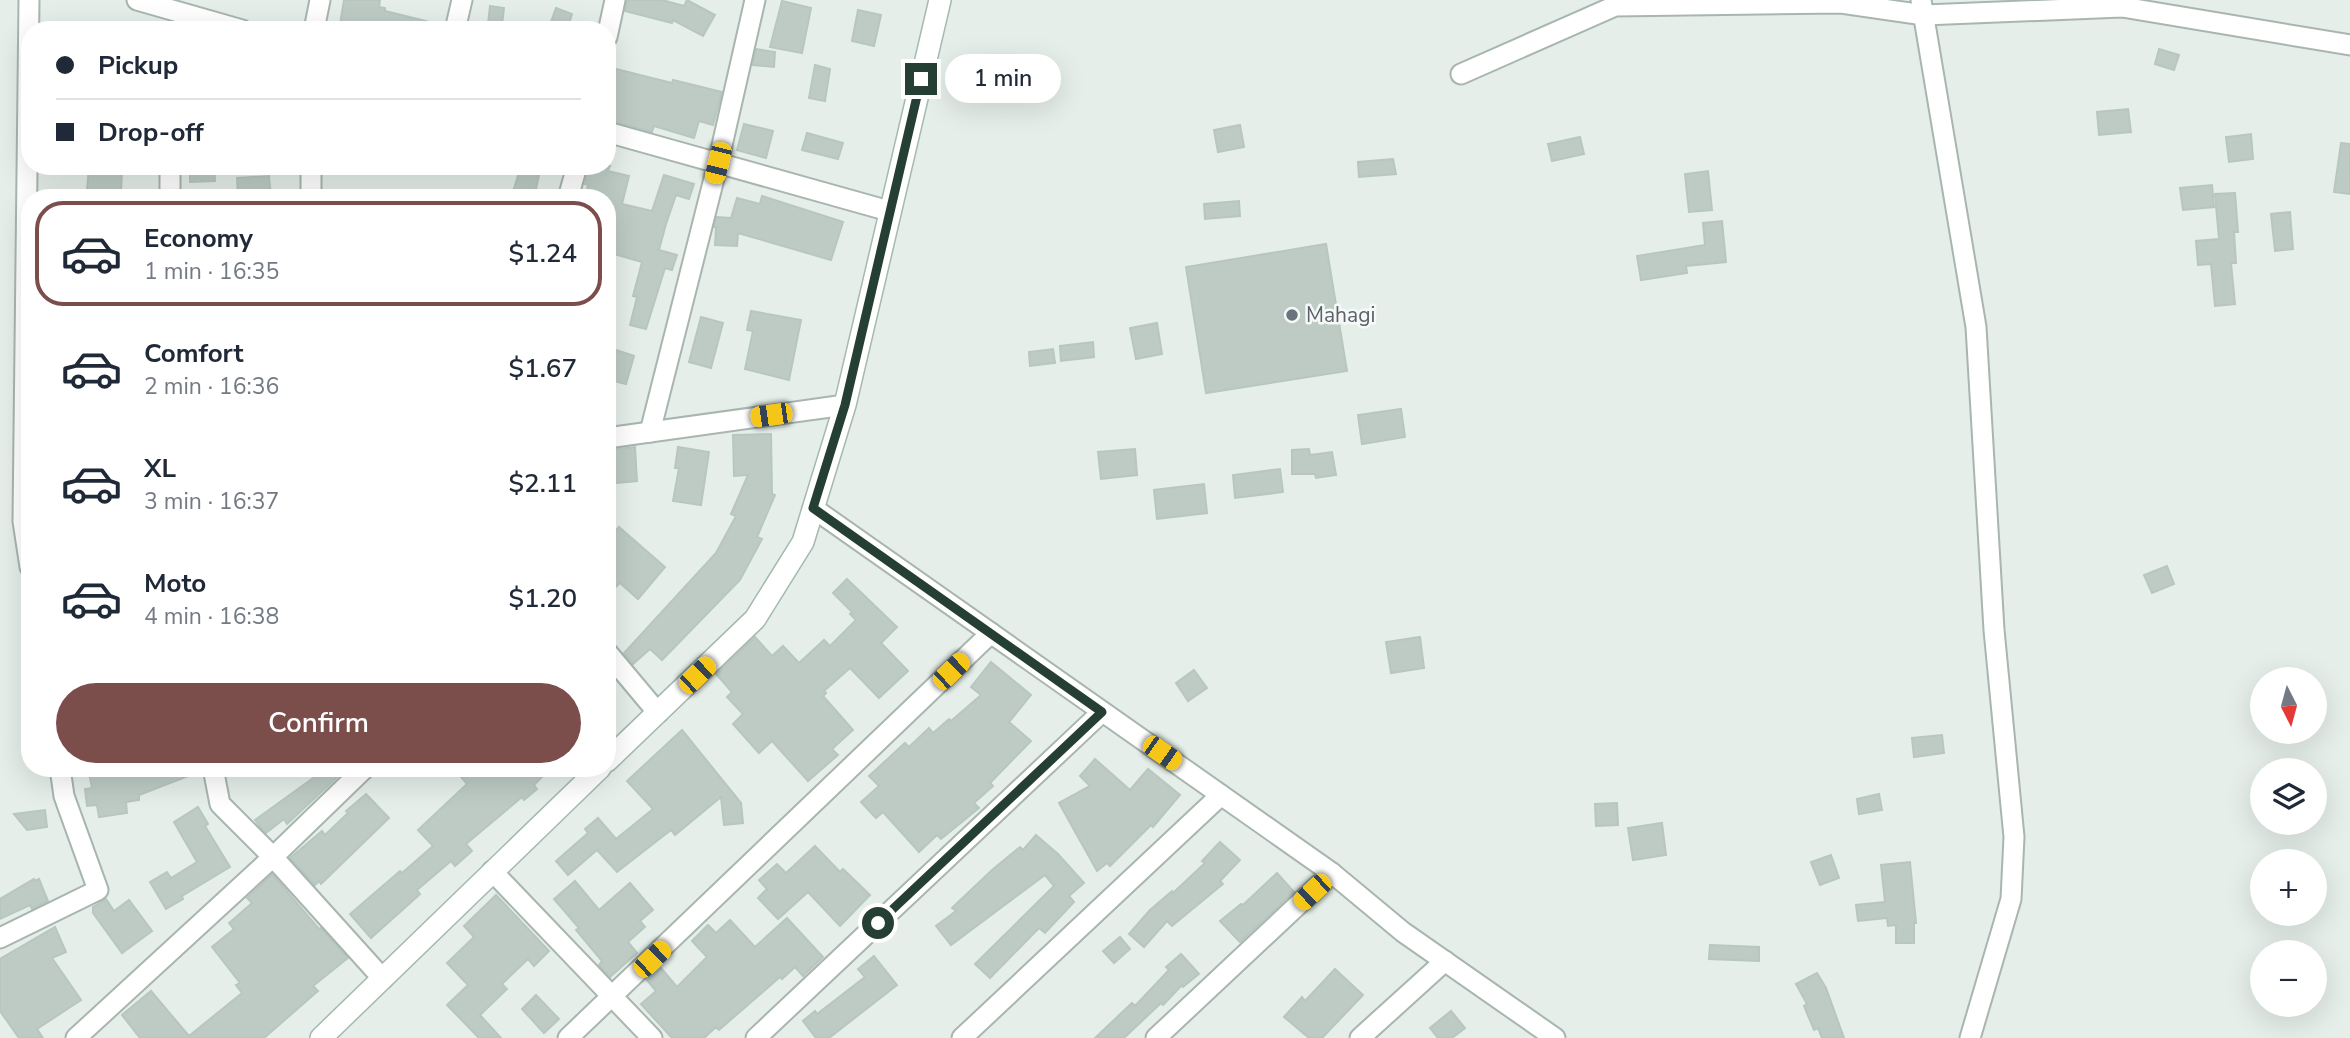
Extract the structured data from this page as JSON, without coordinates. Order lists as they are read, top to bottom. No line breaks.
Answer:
{"places":["Mahagi"],"north":"bottom","page":{"banner":["Pickup","Drop-off"],"bubble":"1 min","list":[{"name":"Economy","note":"1 min · 16:35","value":"$1.24"},{"name":"Comfort","note":"2 min · 16:36","value":"$1.67"},{"name":"XL","note":"3 min · 16:37","value":"$2.11"},{"name":"Moto","note":"4 min · 16:38","value":"$1.20"}],"map_buttons":["+","−"],"buttons":"Confirm"}}
